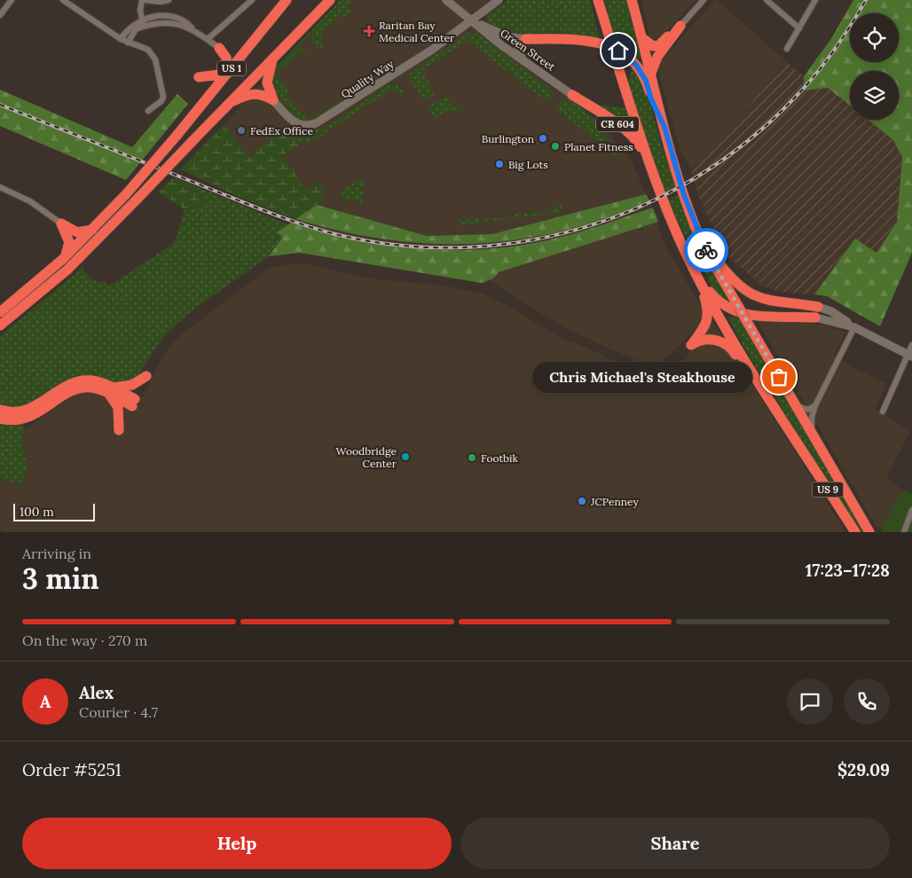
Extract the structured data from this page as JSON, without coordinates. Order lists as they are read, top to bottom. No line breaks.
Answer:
{"streets":{"highway":["US 1","CR 604","US 9"],"street":["Green Street","Quality Way"]},"crossings":[["Green Street","Quality Way"],["Green Street","CR 604"],["CR 604","US 9"]],"places":{"health":["Raritan Bay Medical Center"],"other":["FedEx Office","Burlington","Planet Fitness","Big Lots","Chris Michael's Steakhouse","Woodbridge Center","Footbik","JCPenney"]},"scale_bar":"100 m","page":{"bubble":"Chris Michael's Steakhouse","scale":"100 m","heading":["3 min","Arriving in","17:23–17:28"],"panel":["Alex","Courier · 4.7","Order #5251","$29.09"],"bar":"On the way · 270 m","round":"A","buttons":["Help","Share"]}}
